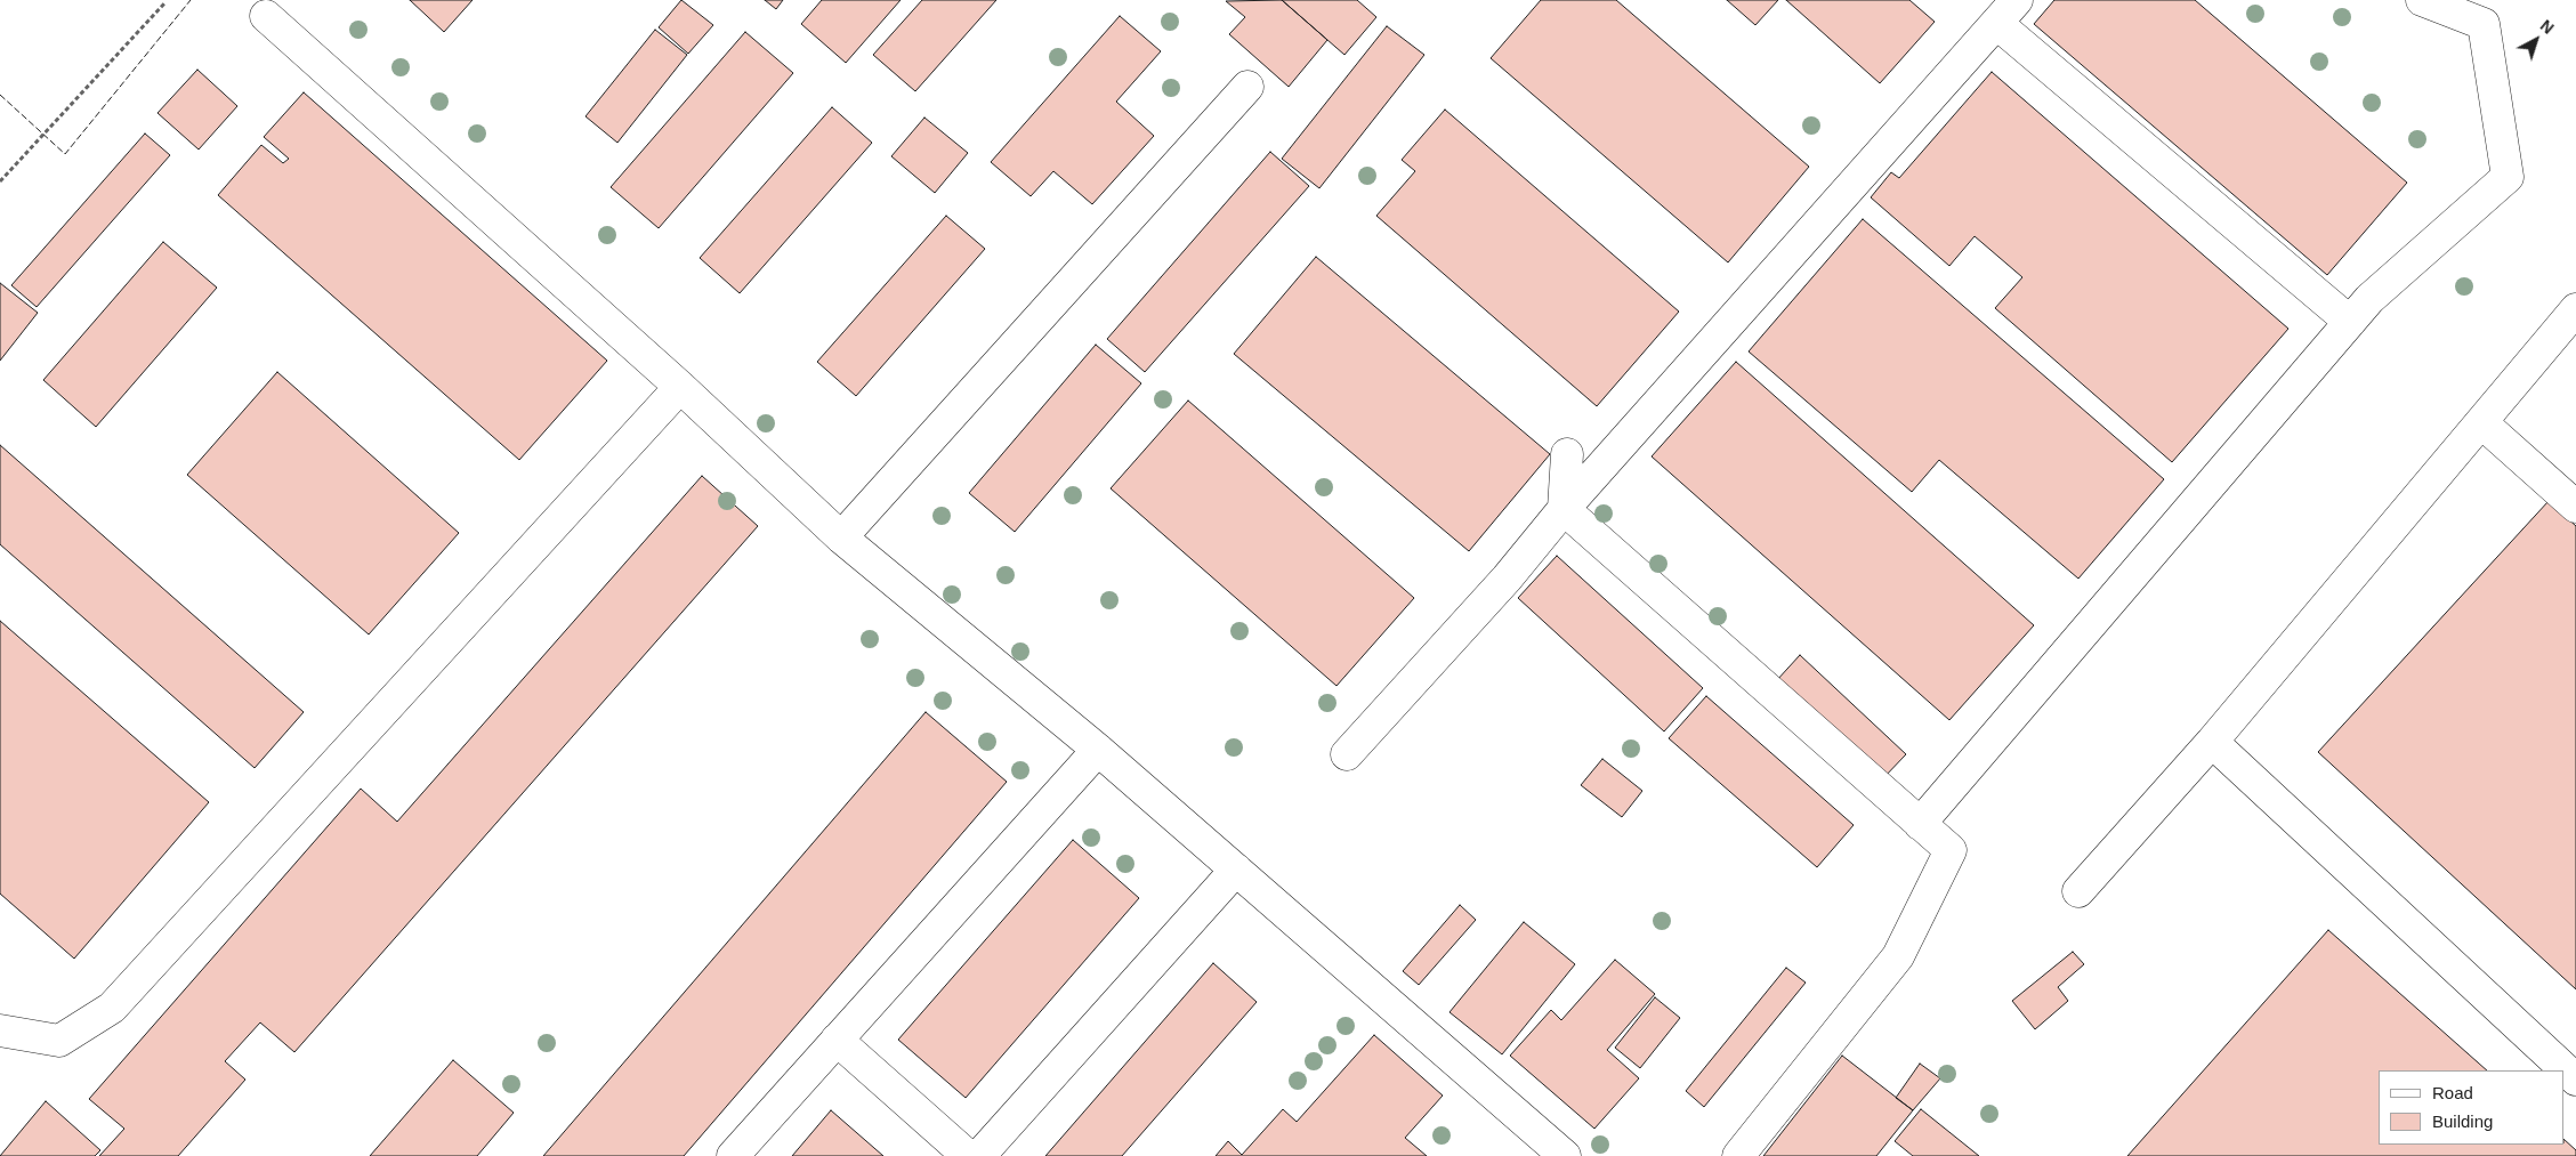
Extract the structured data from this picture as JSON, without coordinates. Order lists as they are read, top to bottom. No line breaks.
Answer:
{"legend":["Road","Building"],"north":"top right"}
